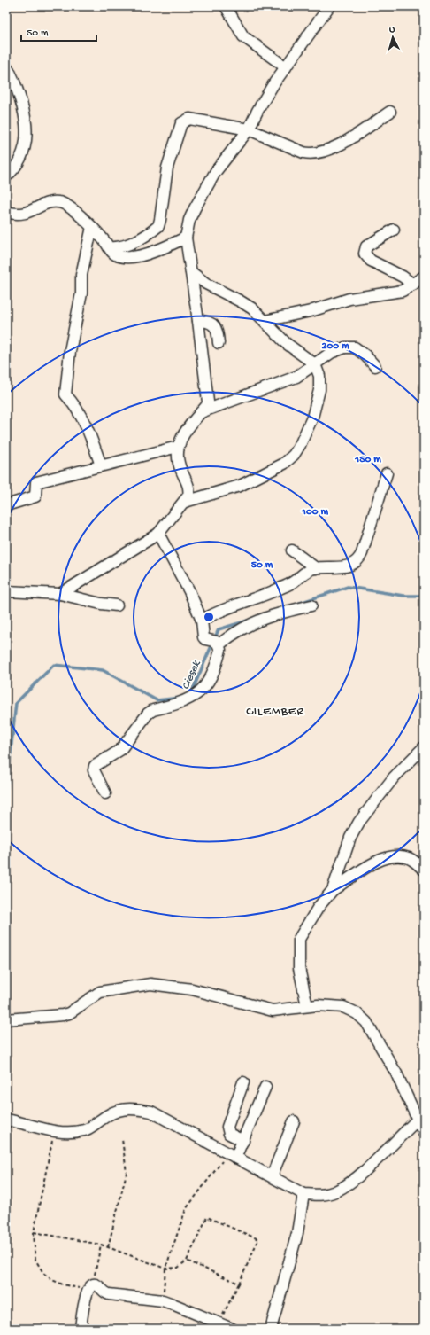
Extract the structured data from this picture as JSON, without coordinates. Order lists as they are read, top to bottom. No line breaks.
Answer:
{"districts":["CILEMBER"],"water":["Ciesek"],"scale_bar":"50 m","north":"top","rings":["200 m","150 m","100 m","50 m"]}
